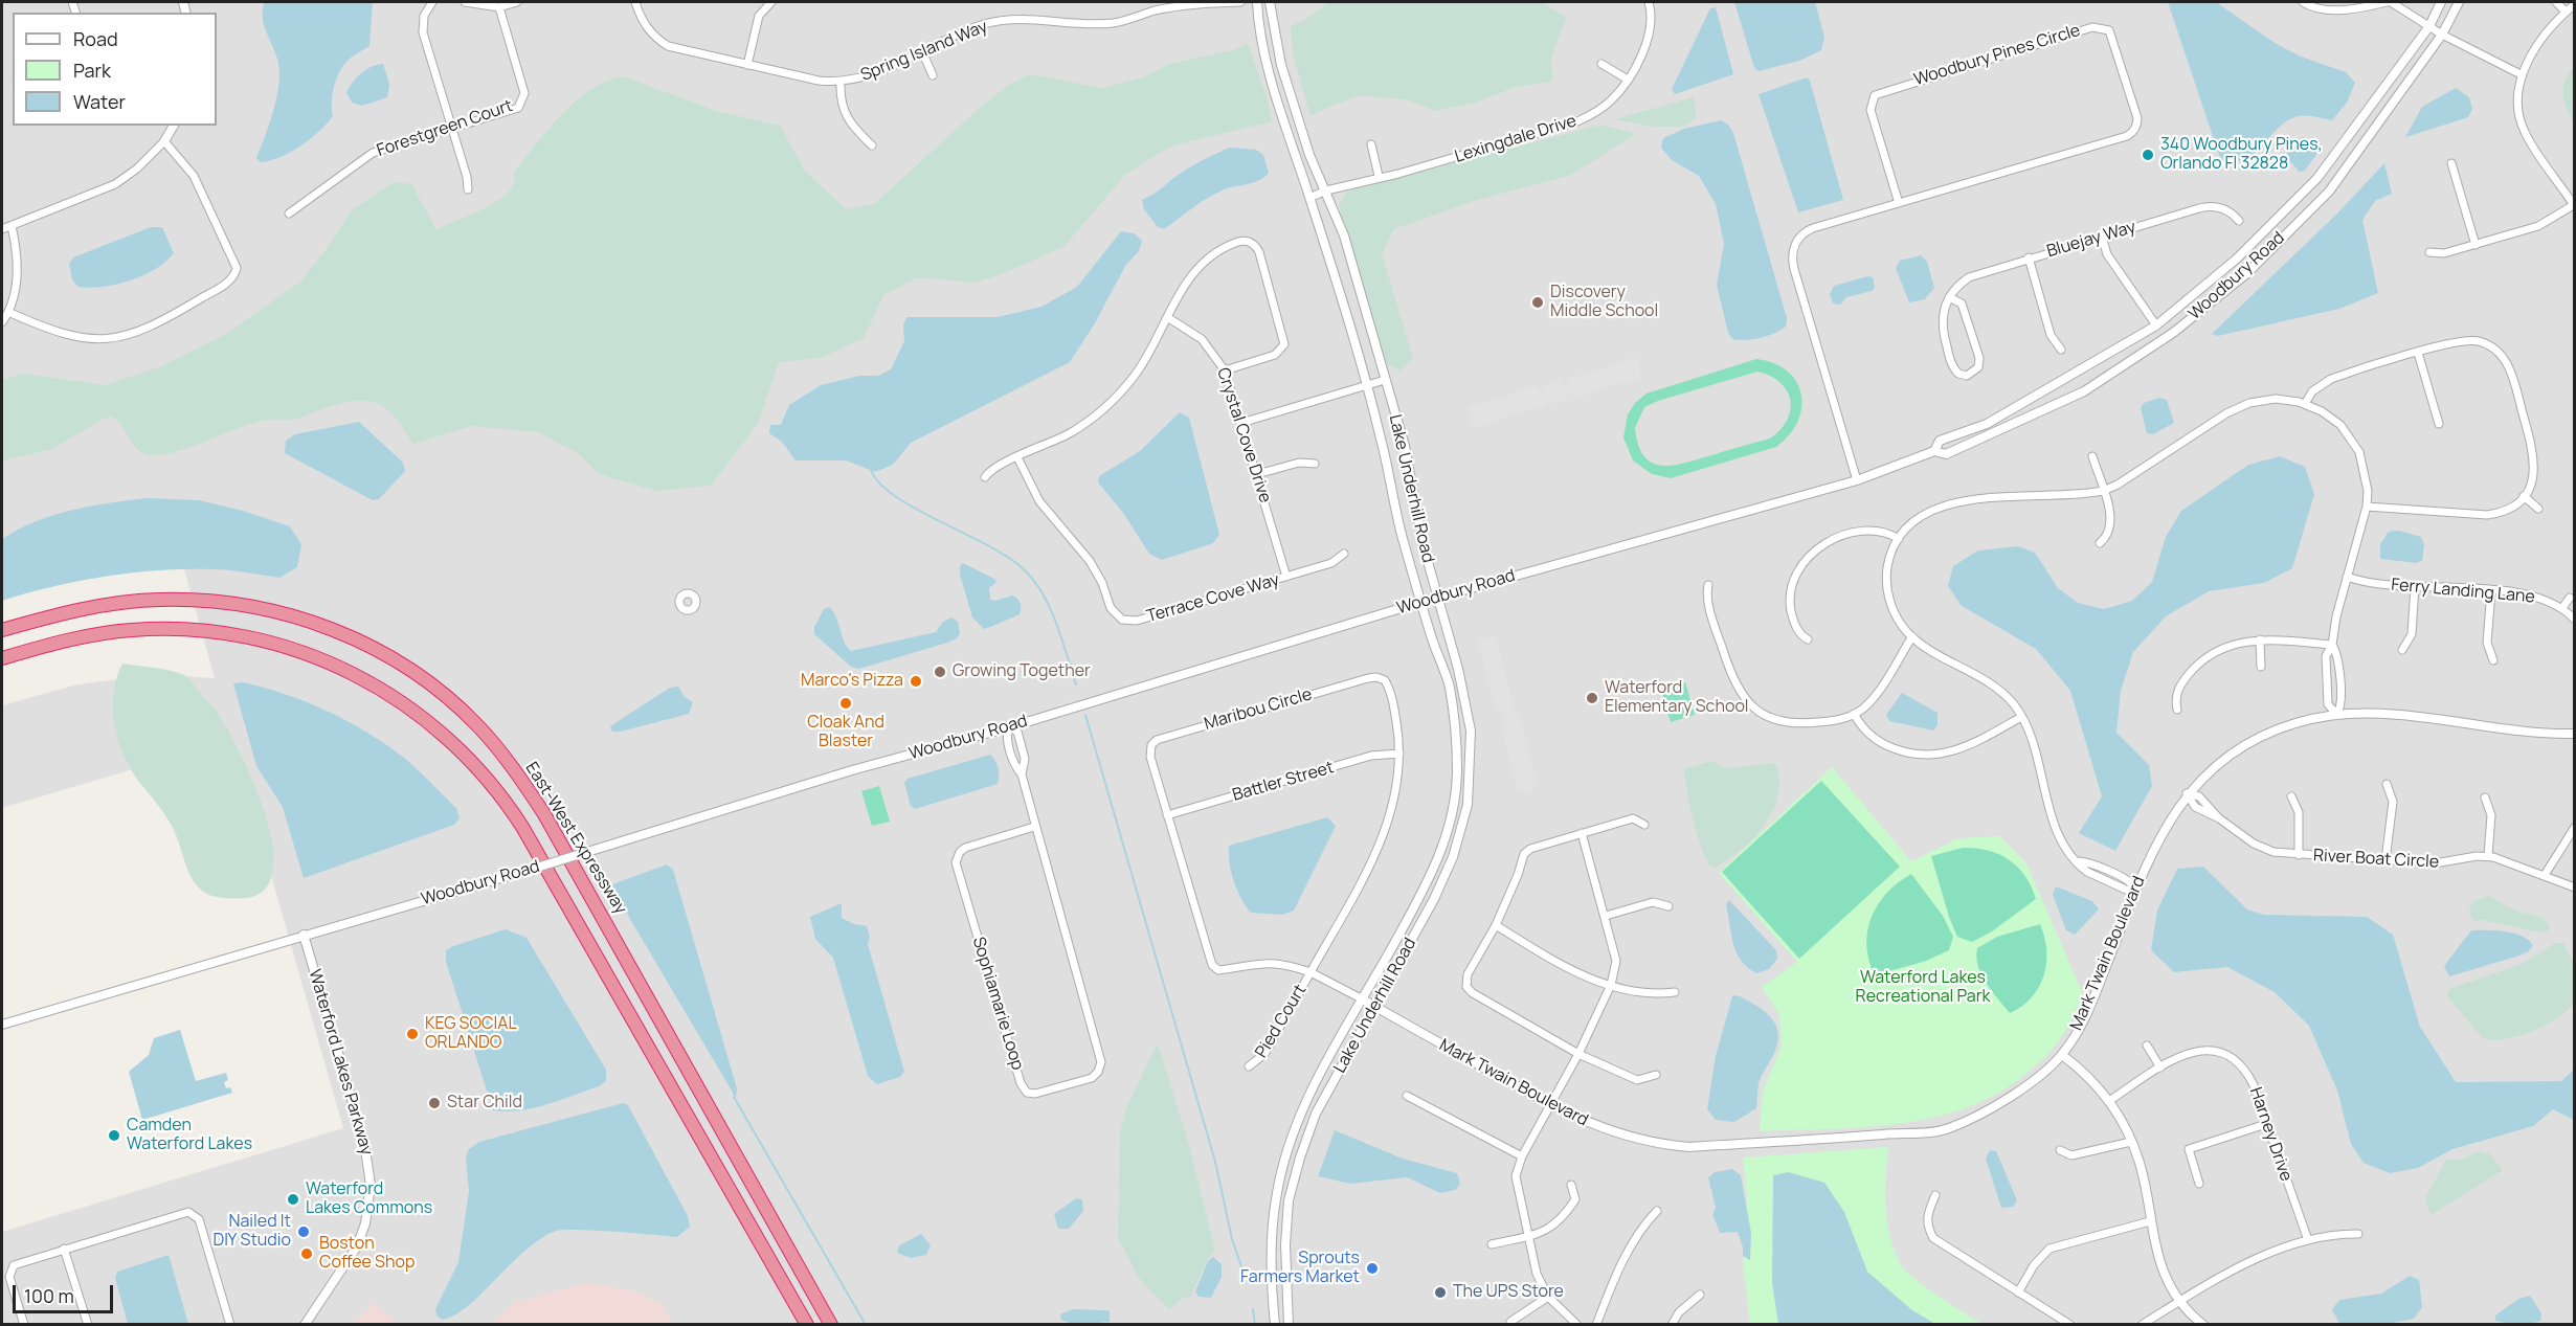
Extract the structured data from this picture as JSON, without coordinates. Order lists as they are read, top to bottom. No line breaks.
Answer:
{"streets":{"highway":["East-West Expressway"],"street":["Spring Island Way","Woodbury Pines Circle","Forestgreen Court","Lexingdale Drive","Bluejay Way","Woodbury Road","Crystal Cove Drive","Lake Underhill Road","Ferry Landing Lane","Terrace Cove Way","Maribou Circle","Battler Street","River Boat Circle","Mark Twain Boulevard","Sophiamarie Loop","Pied Court","Waterford Lakes Parkway","Harney Drive"]},"crossings":[["Woodbury Pines Circle","Woodbury Road"],["Lexingdale Drive","Lake Underhill Road"],["Woodbury Road","Lake Underhill Road"],["Woodbury Road","Sophiamarie Loop"],["Woodbury Road","Waterford Lakes Parkway"],["Crystal Cove Drive","Terrace Cove Way"],["Lake Underhill Road","Maribou Circle"],["Lake Underhill Road","Mark Twain Boulevard"],["Maribou Circle","Battler Street"],["Maribou Circle","Mark Twain Boulevard"],["Maribou Circle","Pied Court"],["River Boat Circle","Mark Twain Boulevard"]],"parks":["Waterford Lakes Recreational Park"],"places":["340 Woodbury Pines, Orlando Fl 32828","Discovery Middle School","Growing Together","Marco's Pizza","Waterford Elementary School","Cloak And Blaster","KEG SOCIAL ORLANDO","Star Child","Camden Waterford Lakes","Waterford Lakes Commons","Nailed It DIY Studio","Boston Coffee Shop","Sprouts Farmers Market","The UPS Store"],"legend":["Road","Park","Water"],"scale_bar":"100 m"}
